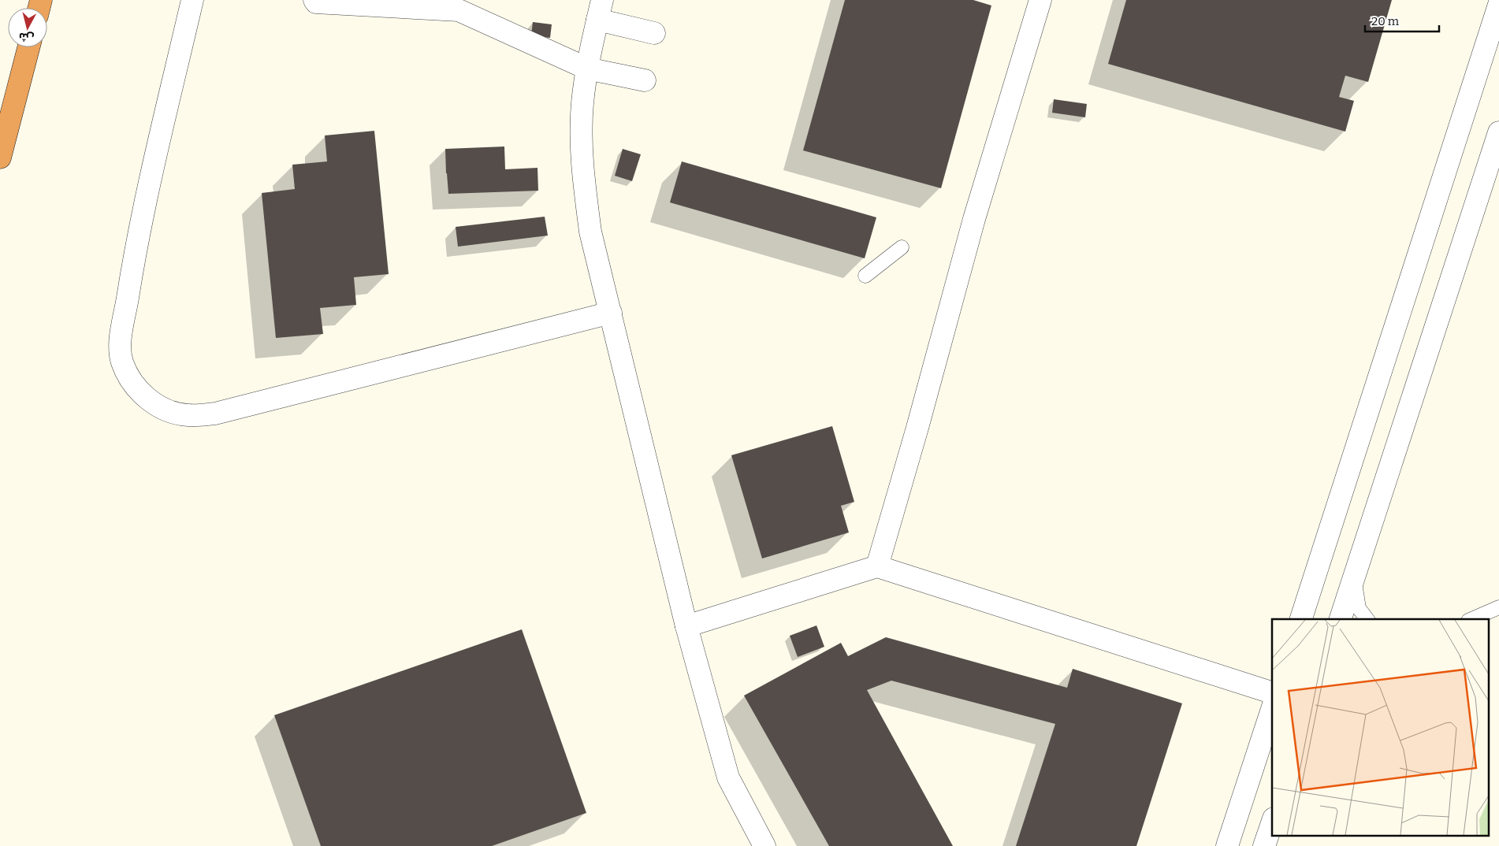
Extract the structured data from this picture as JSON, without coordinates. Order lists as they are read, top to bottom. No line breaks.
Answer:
{"scale_bar":"20 m","north":"bottom"}
